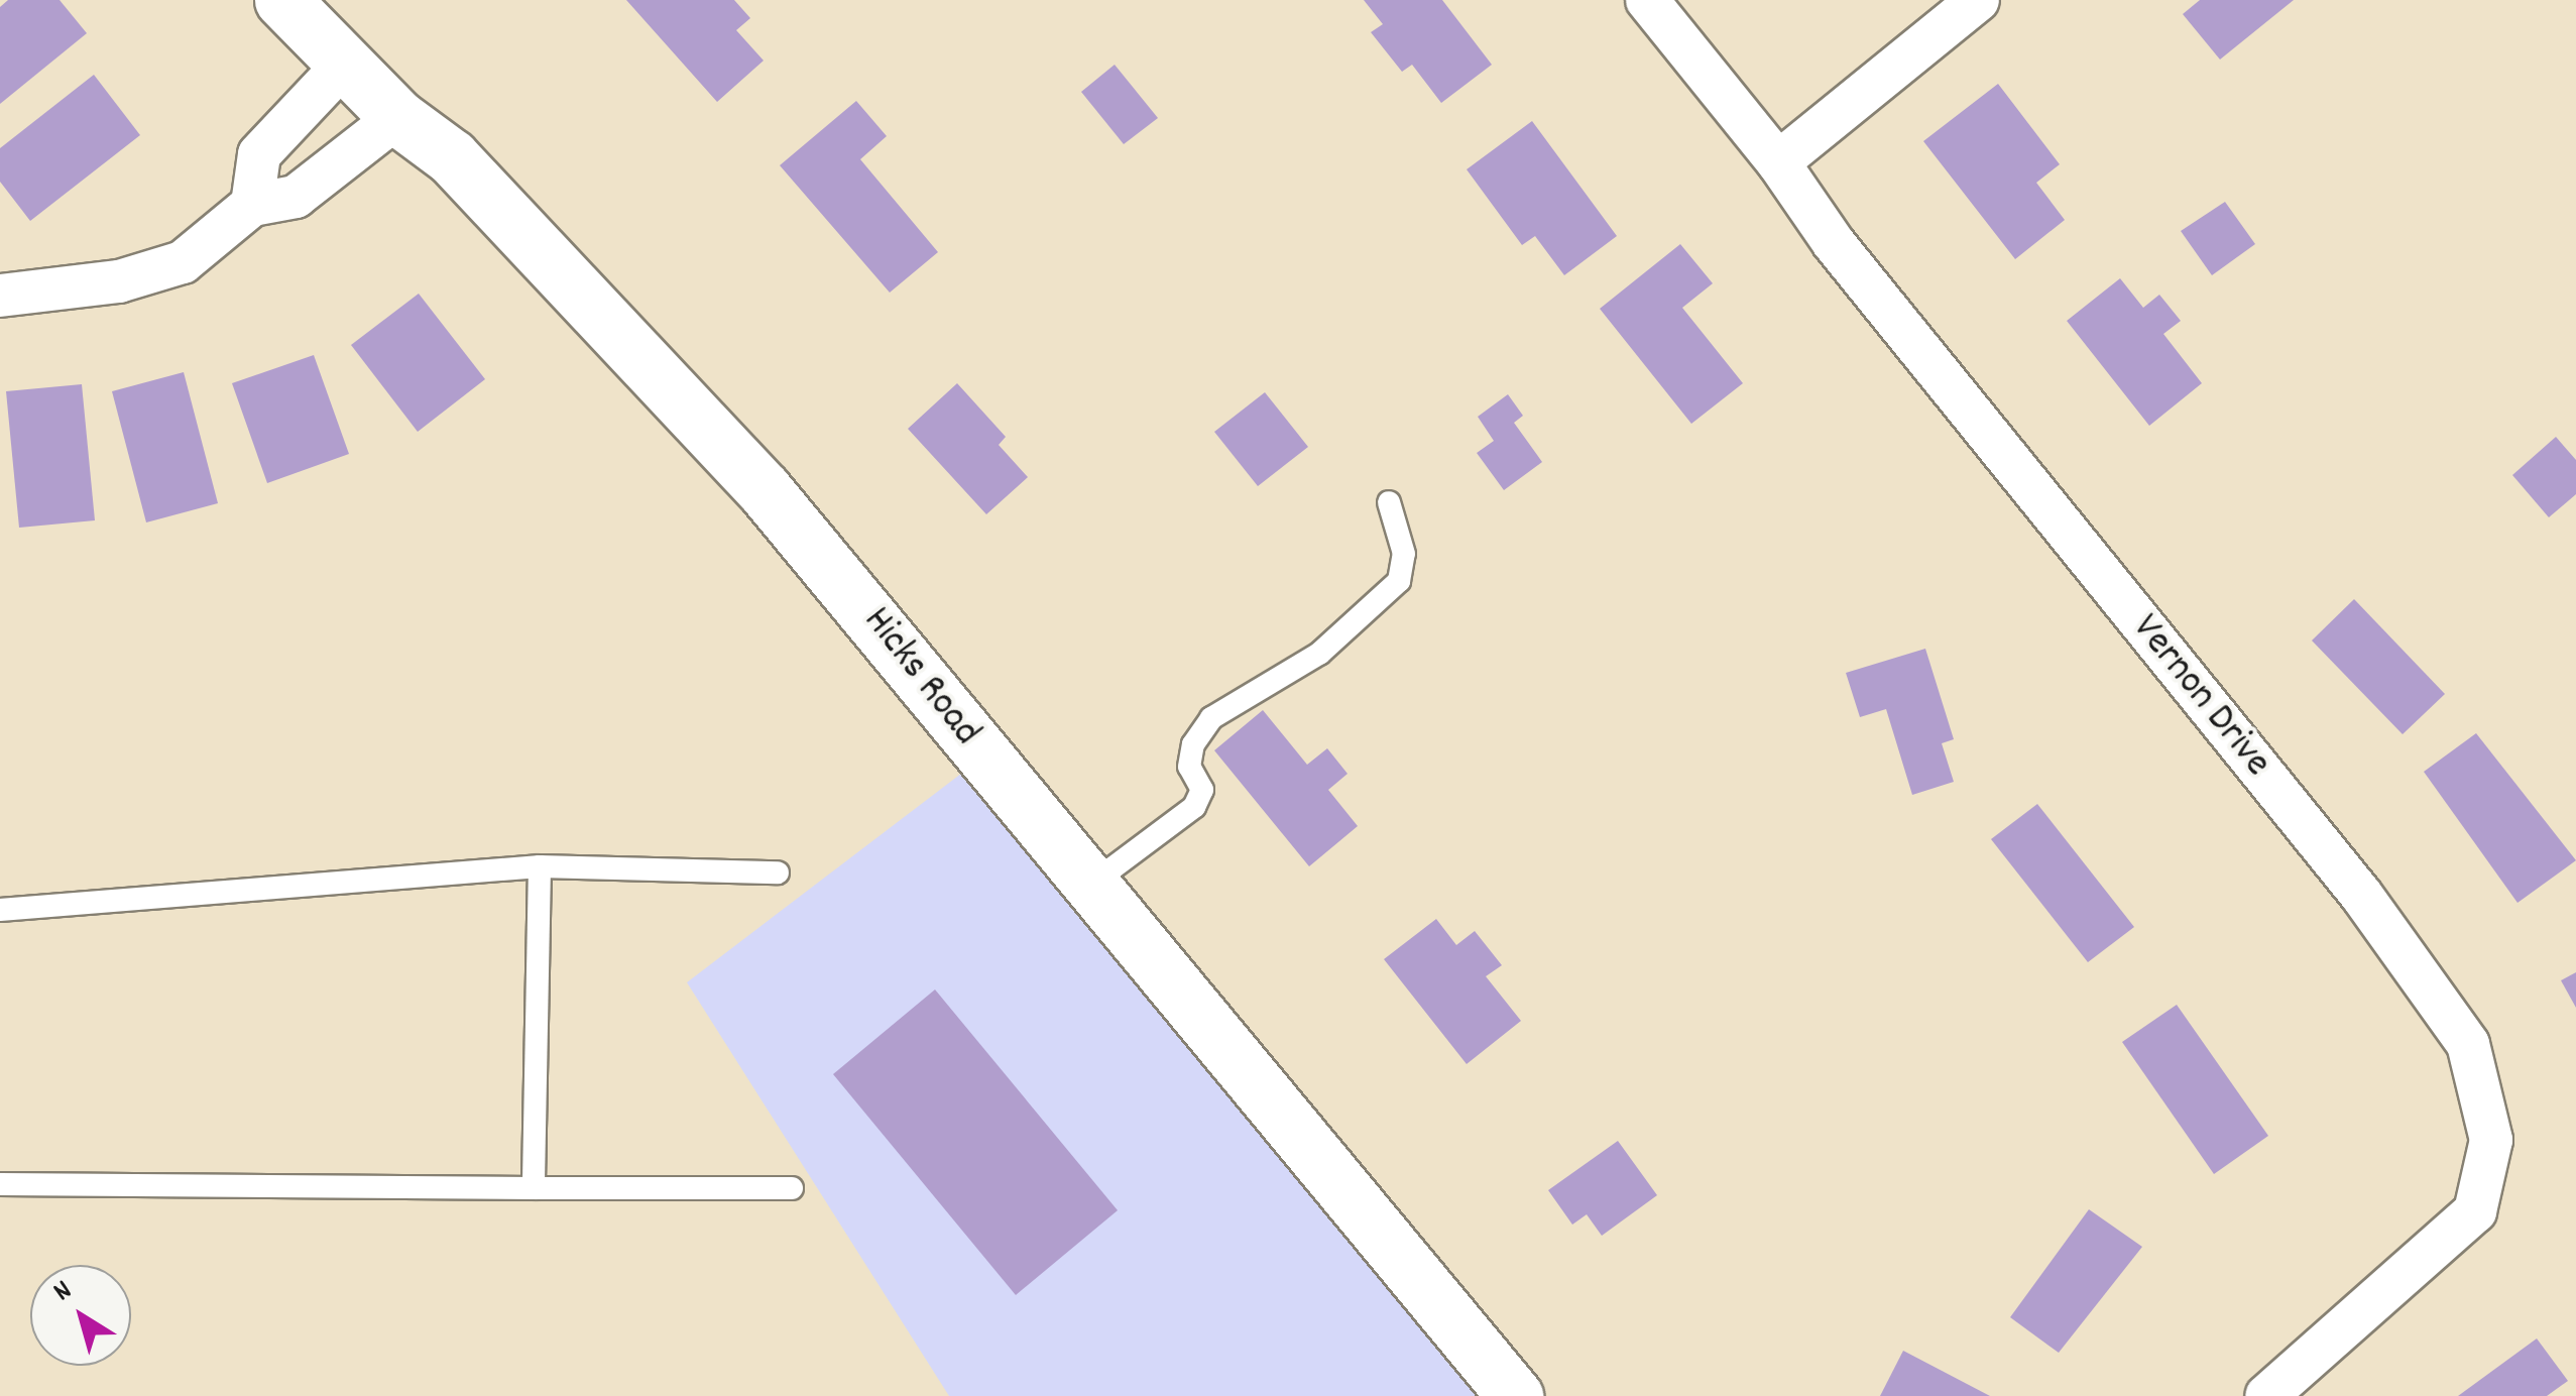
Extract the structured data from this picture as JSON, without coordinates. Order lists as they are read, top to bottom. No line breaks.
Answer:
{"streets":{"street":["Hicks Road","Vernon Drive"]},"north":"top left"}
